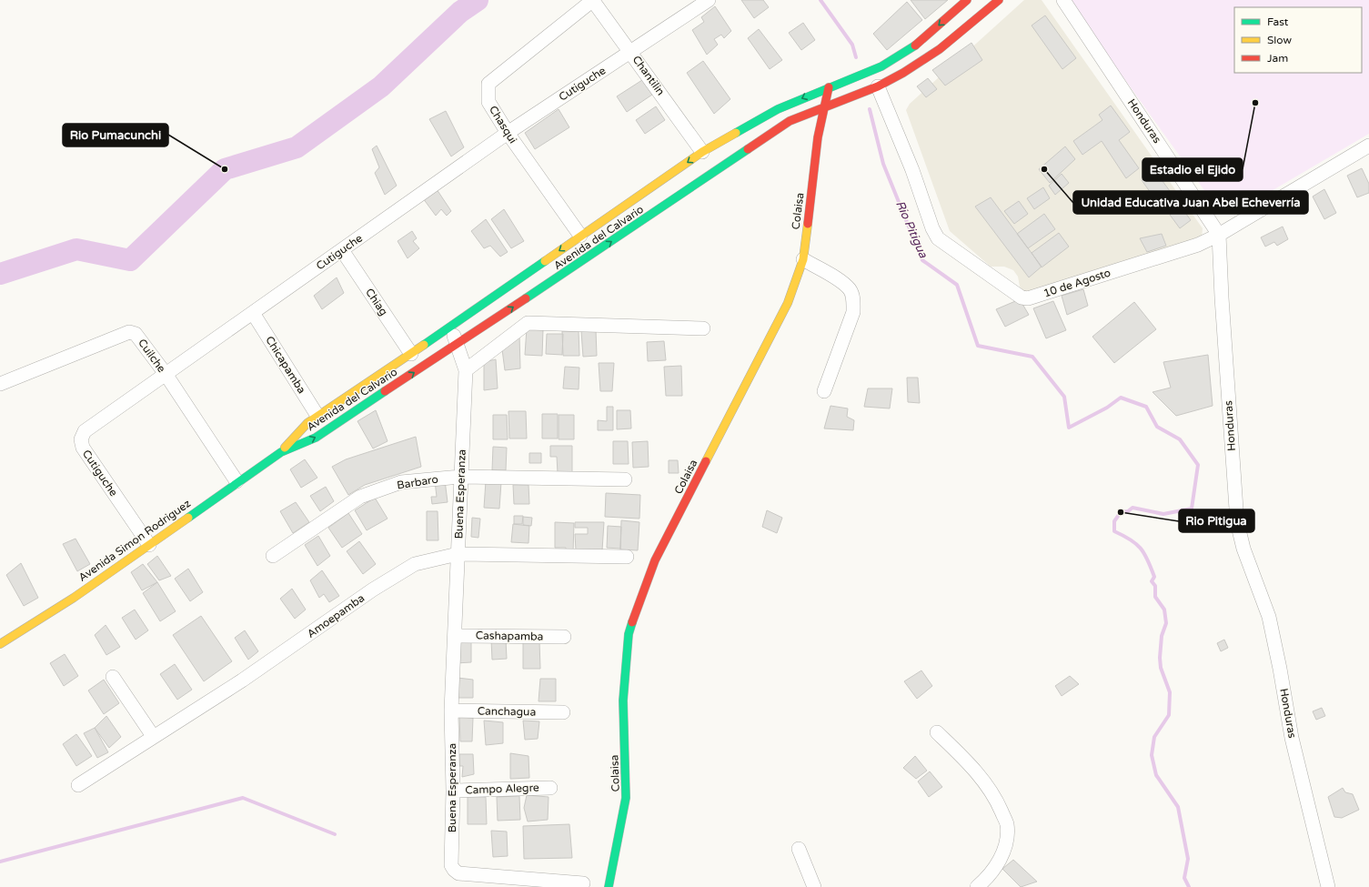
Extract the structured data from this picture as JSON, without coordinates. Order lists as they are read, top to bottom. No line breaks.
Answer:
{"streets":{"street":["Chantilin","Cutiguche","Honduras","Chasqui","Colaisa","Avenida del Calvario","10 de Agosto","Chiag","Cuilche","Chicapamba","Barbaro","Buena Esperanza","Avenida Simon Rodriguez","Amoepamba","Cashapamba","Canchagua","Campo Alegre"]},"crossings":[["Chantilin","Cutiguche"],["Chantilin","Chasqui"],["Chantilin","Avenida del Calvario"],["Cutiguche","Chasqui"],["Cutiguche","Chiag"],["Cutiguche","Cuilche"],["Cutiguche","Chicapamba"],["Cutiguche","Avenida Simon Rodriguez"],["Honduras","10 de Agosto"],["Chasqui","Avenida del Calvario"],["Colaisa","Avenida del Calvario"],["Avenida del Calvario","10 de Agosto"],["Avenida del Calvario","Chiag"],["Avenida del Calvario","Chicapamba"],["Avenida del Calvario","Avenida Simon Rodriguez"],["Cuilche","Avenida Simon Rodriguez"],["Barbaro","Buena Esperanza"],["Buena Esperanza","Amoepamba"],["Buena Esperanza","Cashapamba"],["Buena Esperanza","Canchagua"],["Buena Esperanza","Campo Alegre"]],"water":["Rio Pitigua"],"places":["Estadio el Ejido","Rio Pumacunchi","Unidad Educativa Juan Abel Echeverría","Rio Pitigua"],"legend":["Fast","Slow","Jam"]}
